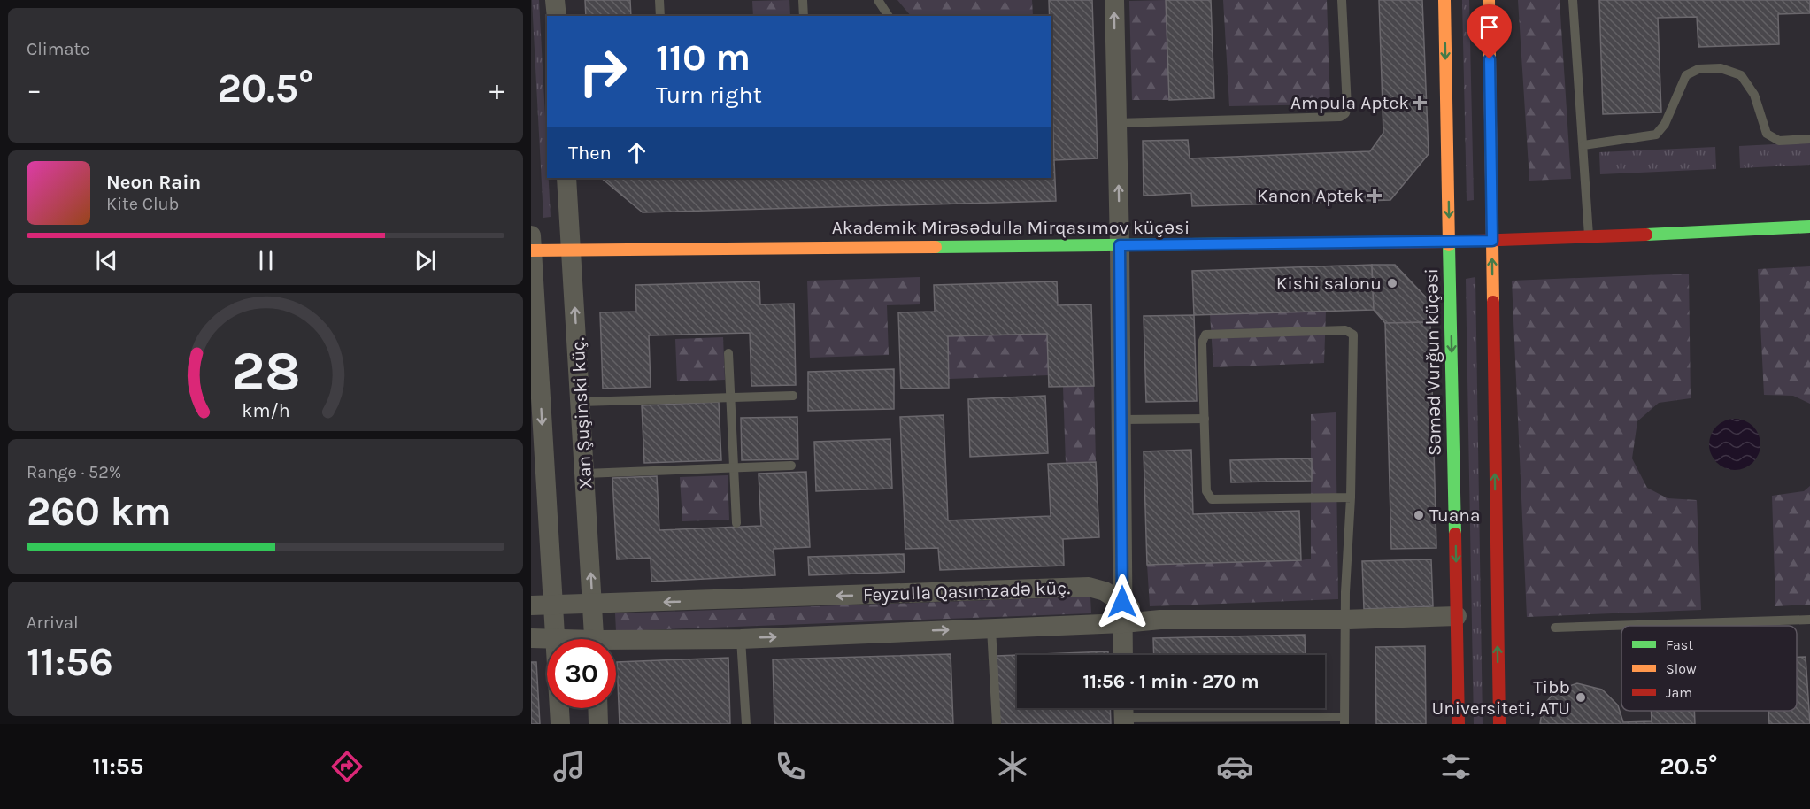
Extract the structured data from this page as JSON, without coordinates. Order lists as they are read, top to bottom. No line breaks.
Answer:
{"streets":{"main road":["Akademik Mirəsədulla Mirqasımov küçəsi","Səməd Vurğun küçəsi"],"street":["Xan Şuşinski küç.","Feyzulla Qasımzadə küç."]},"crossings":[["Akademik Mirəsədulla Mirqasımov küçəsi","Səməd Vurğun küçəsi"],["Akademik Mirəsədulla Mirqasımov küçəsi","Xan Şuşinski küç."],["Xan Şuşinski küç.","Feyzulla Qasımzadə küç."]],"places":{"health":["Ampula Aptek","Kanon Aptek"],"other":["Kishi salonu","Tuana","Tibb Universiteti, ATU"]},"legend":["Fast","Slow","Jam"],"page":{"tile":["Climate",["Range · 52%","260 km"],["Arrival","11:56"]],"turn":["110 m","Turn right"],"heat":["−","20.5°","+"],"then":"Then","song":["Neon Rain","Kite Club"],"limit":"30","trip":"11:56 · 1 min · 270 m","tabs":["11:55","20.5°"],"gauge":["28","km/h"]}}
